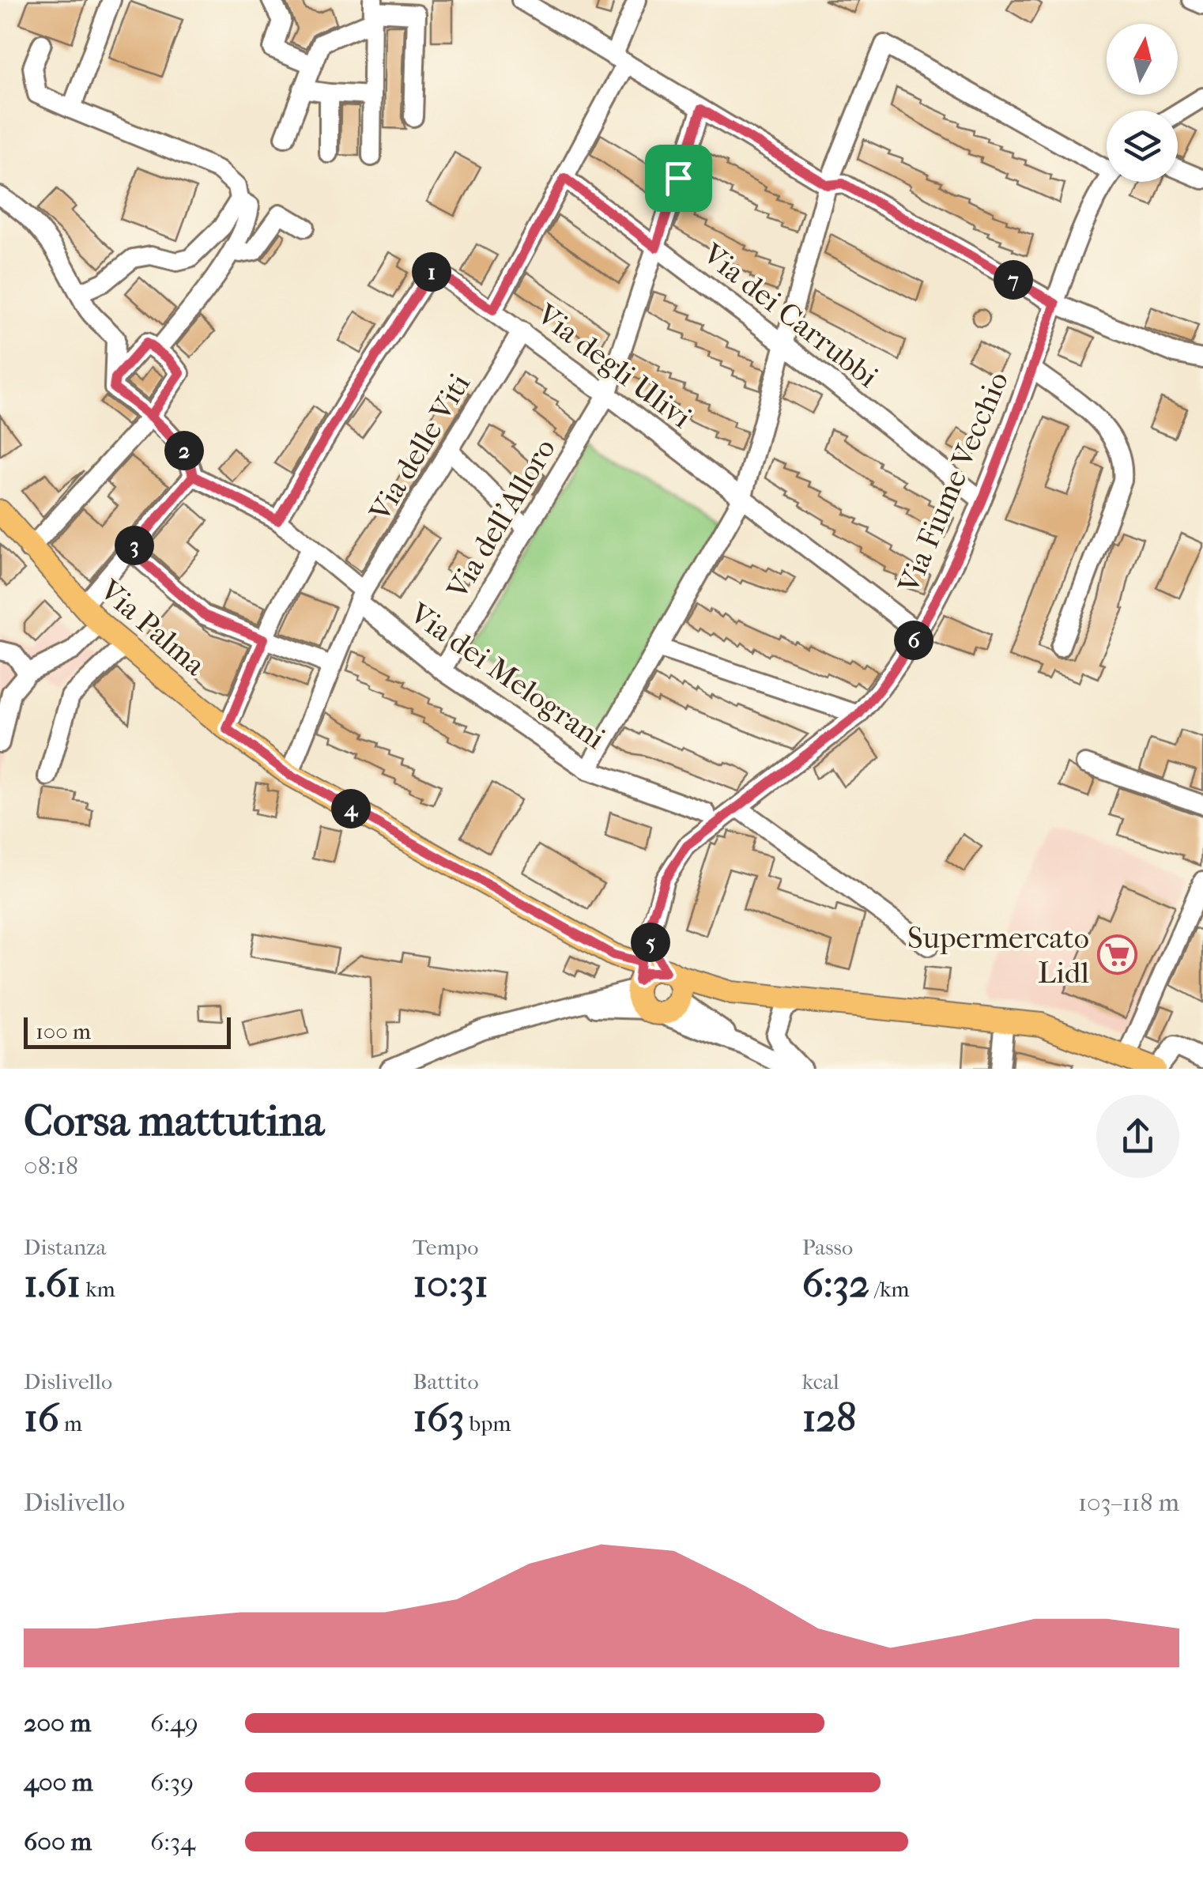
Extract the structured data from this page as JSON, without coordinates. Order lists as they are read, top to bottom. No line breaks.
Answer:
{"streets":{"main road":["Via Palma"],"street":["Via dei Carrubbi","Via degli Ulivi","Via delle Viti","Via Fiume Vecchio","Via dell'Alloro","Via dei Melograni"]},"crossings":[["Via dei Carrubbi","Via Fiume Vecchio"],["Via dei Carrubbi","Via dell'Alloro"],["Via degli Ulivi","Via delle Viti"],["Via degli Ulivi","Via Fiume Vecchio"],["Via degli Ulivi","Via dell'Alloro"],["Via degli Ulivi","Via dei Melograni"],["Via delle Viti","Via Palma"],["Via delle Viti","Via dei Melograni"],["Via dell'Alloro","Via dei Melograni"]],"places":{"supermarket":["Supermercato Lidl"]},"scale_bar":"100 m","north":"top","page":{"pins":["1","7","2","3","6","4","5"],"scale":"100 m","heading":["Corsa mattutina","08:18"],"stats":[["Distanza","1.61 km"],["Tempo","10:31"],["Passo","6:32 /km"],["Dislivello","16 m"],["Battito","163 bpm"],["kcal","128"]],"chart":["Dislivello","103–118 m"],"list":[{"name":"200 m","note":"6:49"},{"name":"400 m","note":"6:39"},{"name":"600 m","note":"6:34"}]}}
